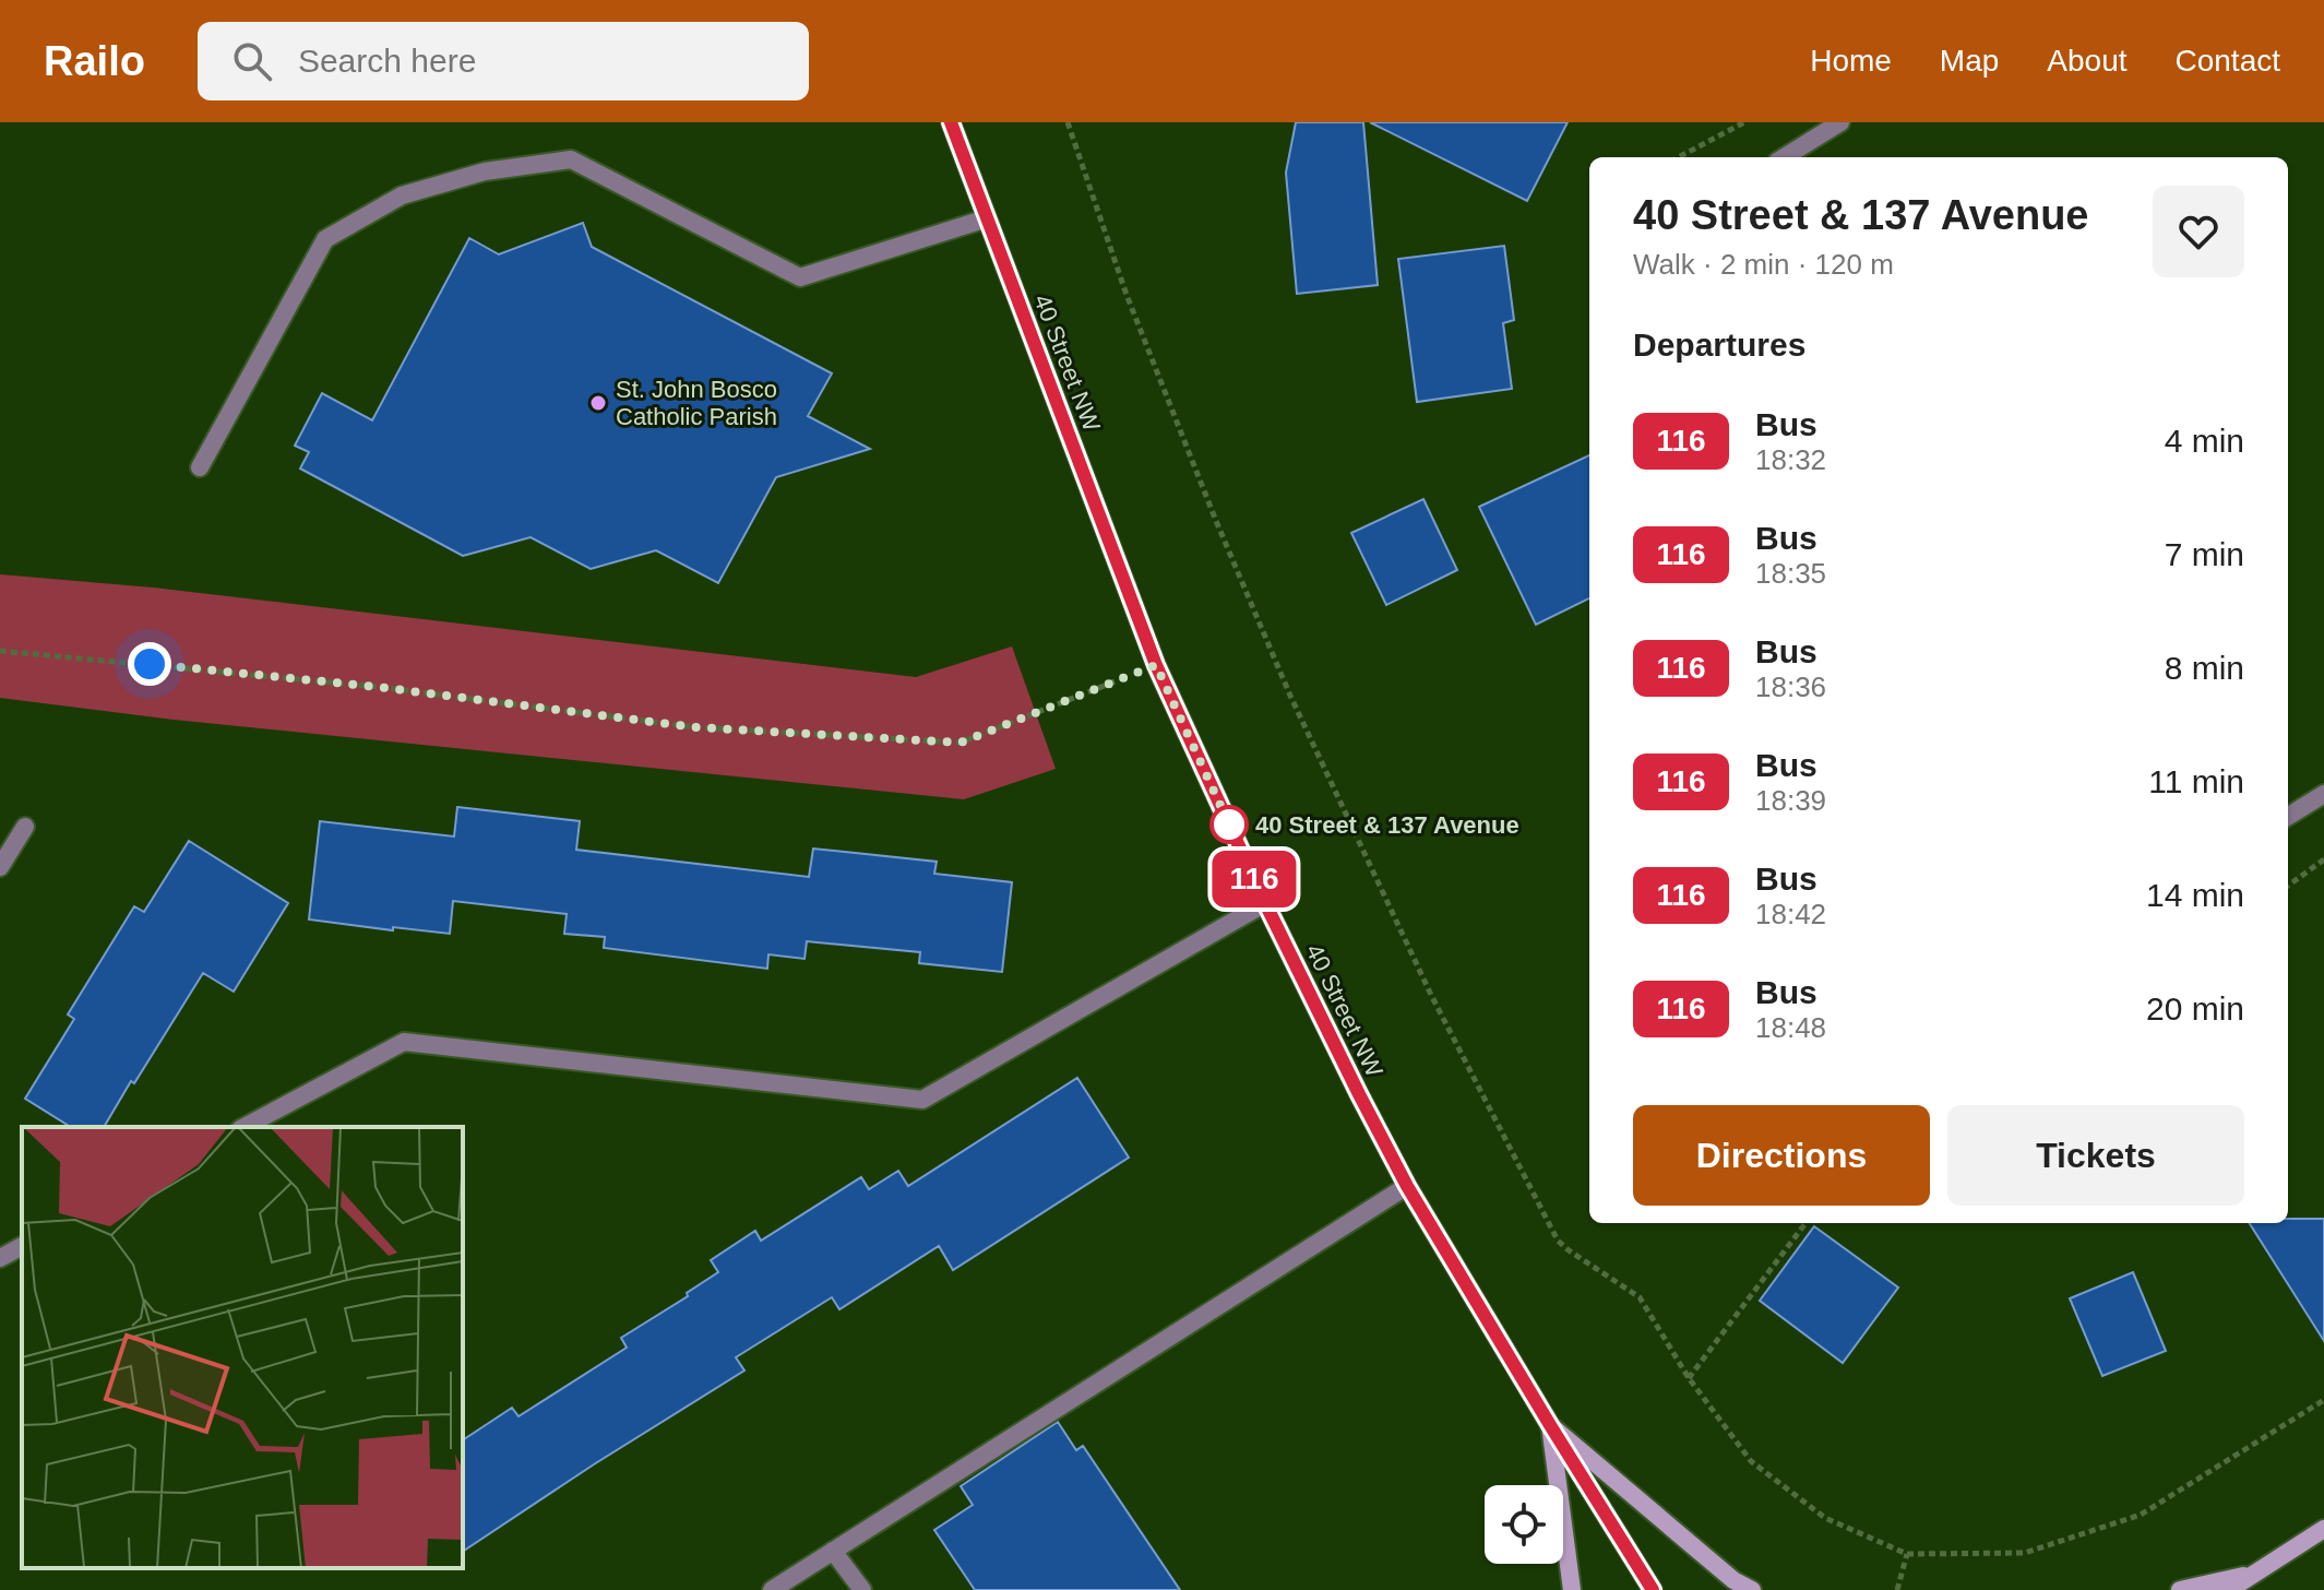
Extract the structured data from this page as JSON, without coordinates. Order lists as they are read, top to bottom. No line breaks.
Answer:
{"streets":{"street":["40 Street NW"]},"places":["St. John Bosco Catholic Parish","40 Street & 137 Avenue"],"lines":["bus line 116"],"page":{"header":"Railo","search":"Search here","nav":["Home","Map","About","Contact"],"on_map":"116","heading":[["40 Street & 137 Avenue","Walk · 2 min · 120 m"],"Departures"],"list":[{"mark":"116","name":"Bus","note":"18:32","value":"4 min"},{"mark":"116","name":"Bus","note":"18:35","value":"7 min"},{"mark":"116","name":"Bus","note":"18:36","value":"8 min"},{"mark":"116","name":"Bus","note":"18:39","value":"11 min"},{"mark":"116","name":"Bus","note":"18:42","value":"14 min"},{"mark":"116","name":"Bus","note":"18:48","value":"20 min"}],"buttons":["Directions","Tickets"]}}
